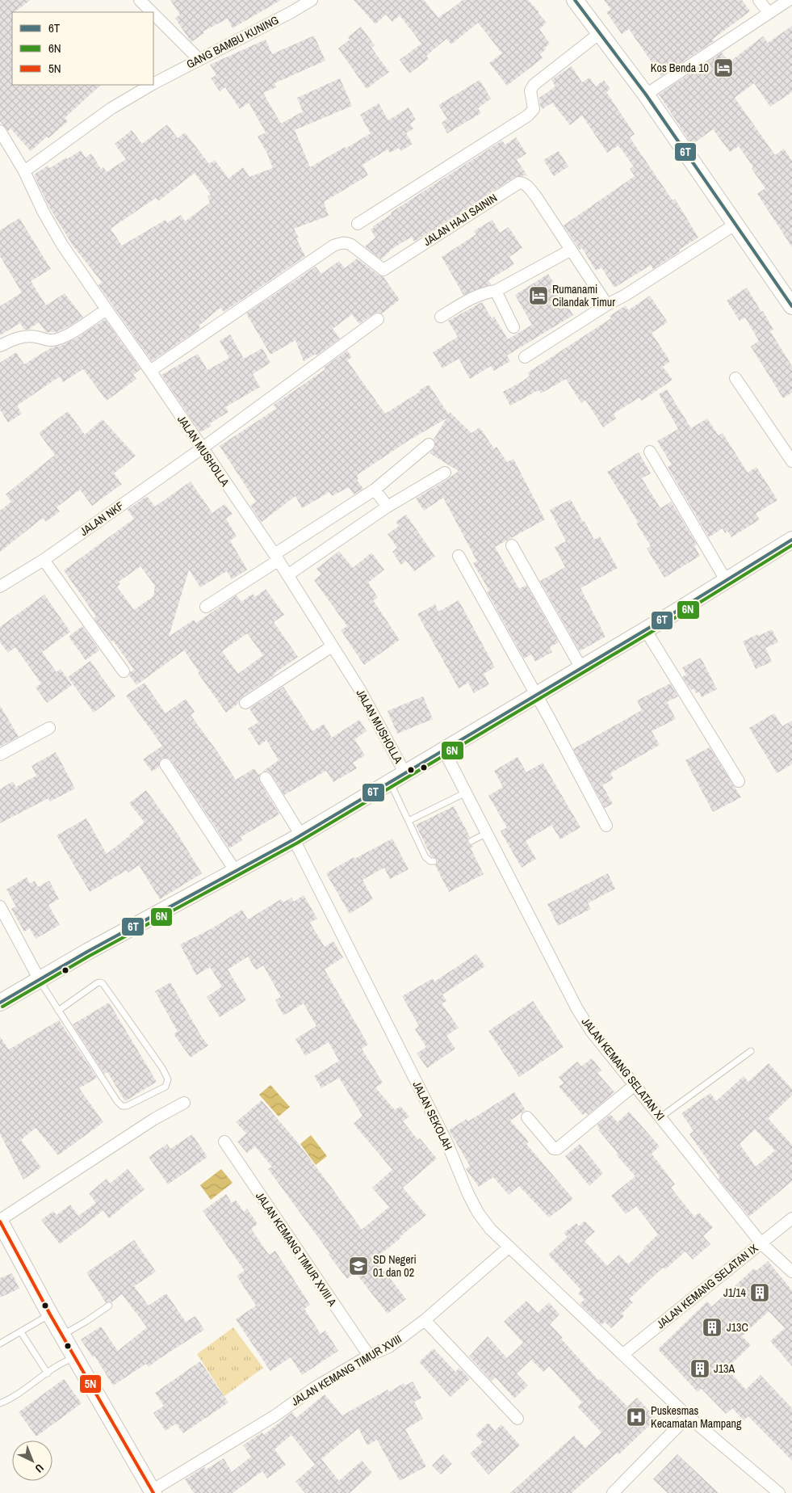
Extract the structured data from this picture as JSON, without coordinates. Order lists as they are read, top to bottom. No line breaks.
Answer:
{"streets":{"street":["GANG BAMBU KUNING","JALAN HAJI SAININ","JALAN MUSHOLLA","JALAN NKF","JALAN KEMANG SELATAN XI","JALAN SEKOLAH","JALAN KEMANG TIMUR XVIII A","JALAN KEMANG SELATAN IX","JALAN KEMANG TIMUR XVIII"]},"crossings":[["GANG BAMBU KUNING","JALAN MUSHOLLA"],["JALAN HAJI SAININ","JALAN MUSHOLLA"],["JALAN MUSHOLLA","JALAN NKF"],["JALAN KEMANG SELATAN XI","JALAN KEMANG SELATAN IX"],["JALAN SEKOLAH","JALAN KEMANG SELATAN IX"],["JALAN SEKOLAH","JALAN KEMANG TIMUR XVIII"],["JALAN KEMANG TIMUR XVIII A","JALAN KEMANG TIMUR XVIII"]],"places":{"hotel":["Kos Benda 10","Rumanami Cilandak Timur"],"school or university":["SD Negeri 01 dan 02"],"building":["J1/14","J13C","J13A"],"hospital":["Puskesmas Kecamatan Mampang"]},"lines":["transit line 6T","transit line 6N","transit line 5N"],"legend":["6T","6N","5N"],"north":"bottom right"}
